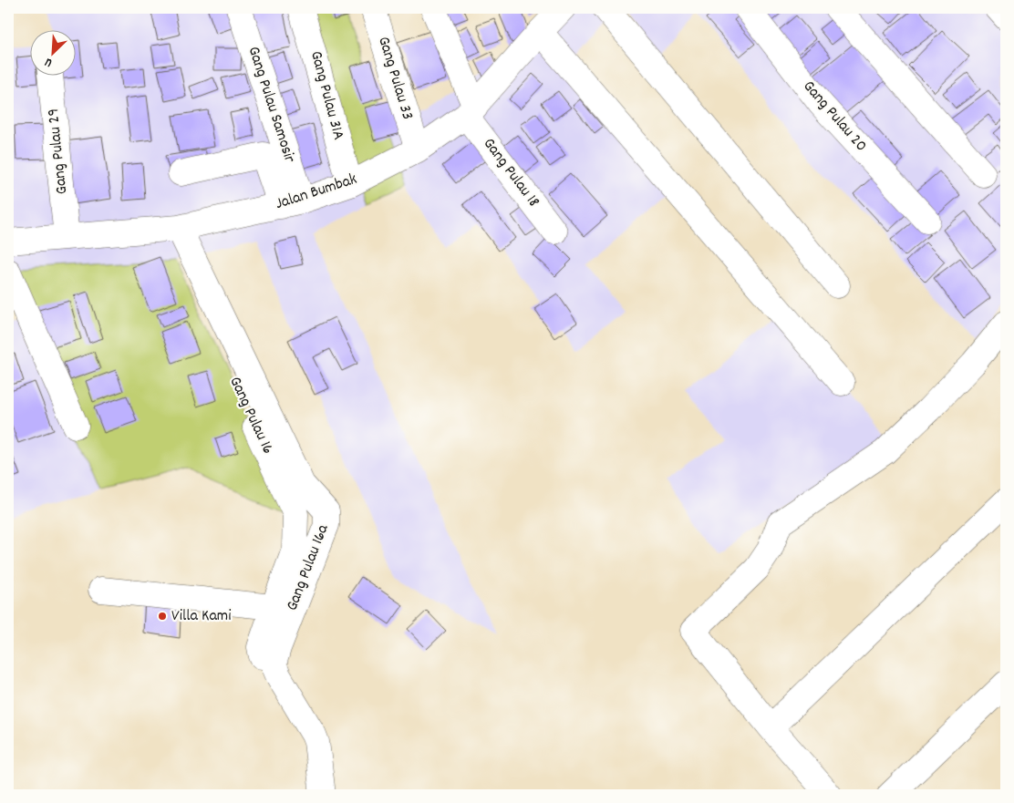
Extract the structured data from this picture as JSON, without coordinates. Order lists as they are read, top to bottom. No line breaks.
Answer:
{"streets":{"street":["Gang Pulau 33","Gang Pulau 31A","Gang Pulau Samosir","Gang Pulau 20","Gang Pulau 29","Gang Pulau 18","Jalan Bumbak","Gang Pulau 16","Gang Pulau 16a"]},"crossings":[["Gang Pulau 33","Jalan Bumbak"],["Gang Pulau 31A","Jalan Bumbak"],["Gang Pulau Samosir","Jalan Bumbak"],["Gang Pulau 29","Jalan Bumbak"],["Gang Pulau 18","Jalan Bumbak"],["Jalan Bumbak","Gang Pulau 16"],["Jalan Bumbak","Gang Pulau 16a"],["Gang Pulau 16","Gang Pulau 16a"]],"places":["Villa Kami"],"north":"bottom left"}
